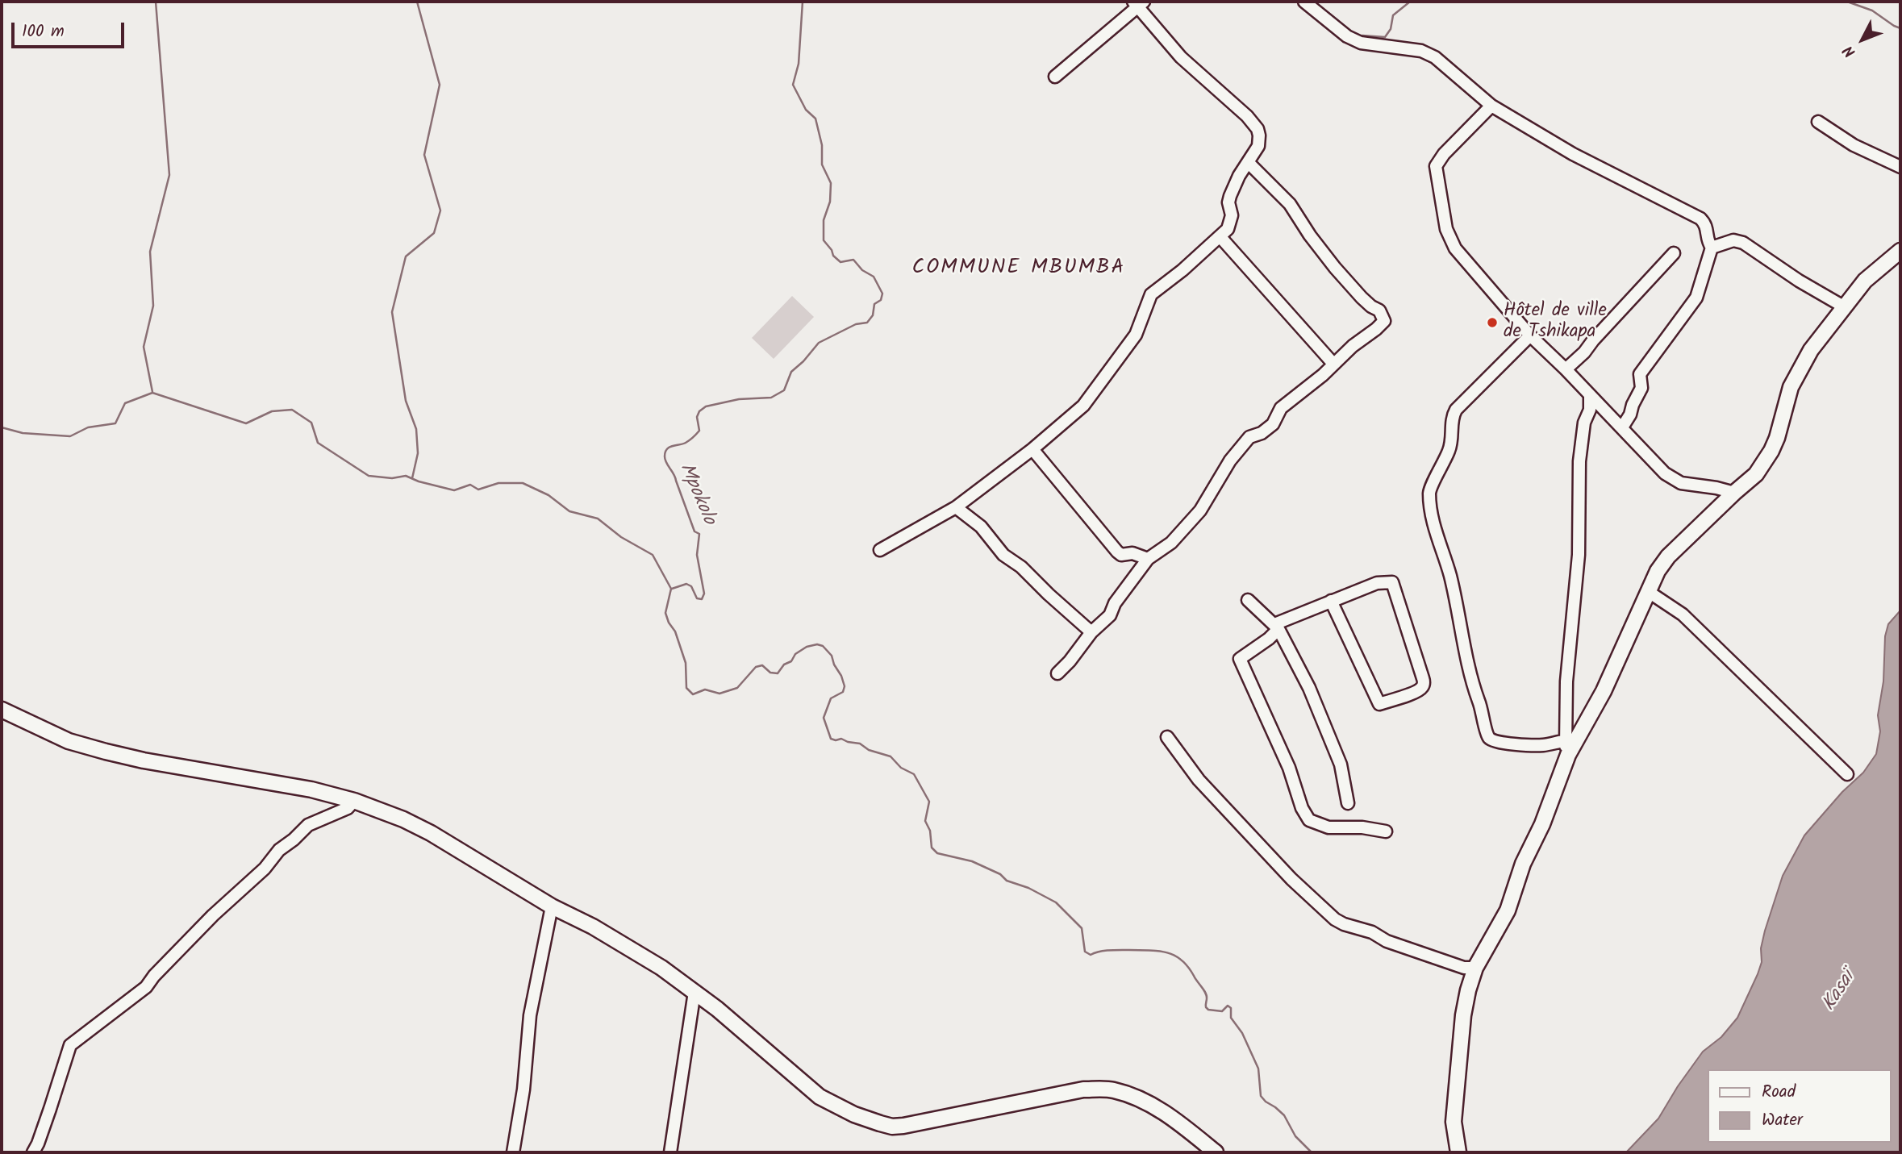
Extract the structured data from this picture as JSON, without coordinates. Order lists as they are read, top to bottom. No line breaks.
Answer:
{"districts":["COMMUNE MBUMBA"],"water":["Mpokolo","Kasaï"],"places":["Hôtel de ville de Tshikapa"],"legend":["Road","Water"],"scale_bar":"100 m","north":"bottom left"}
